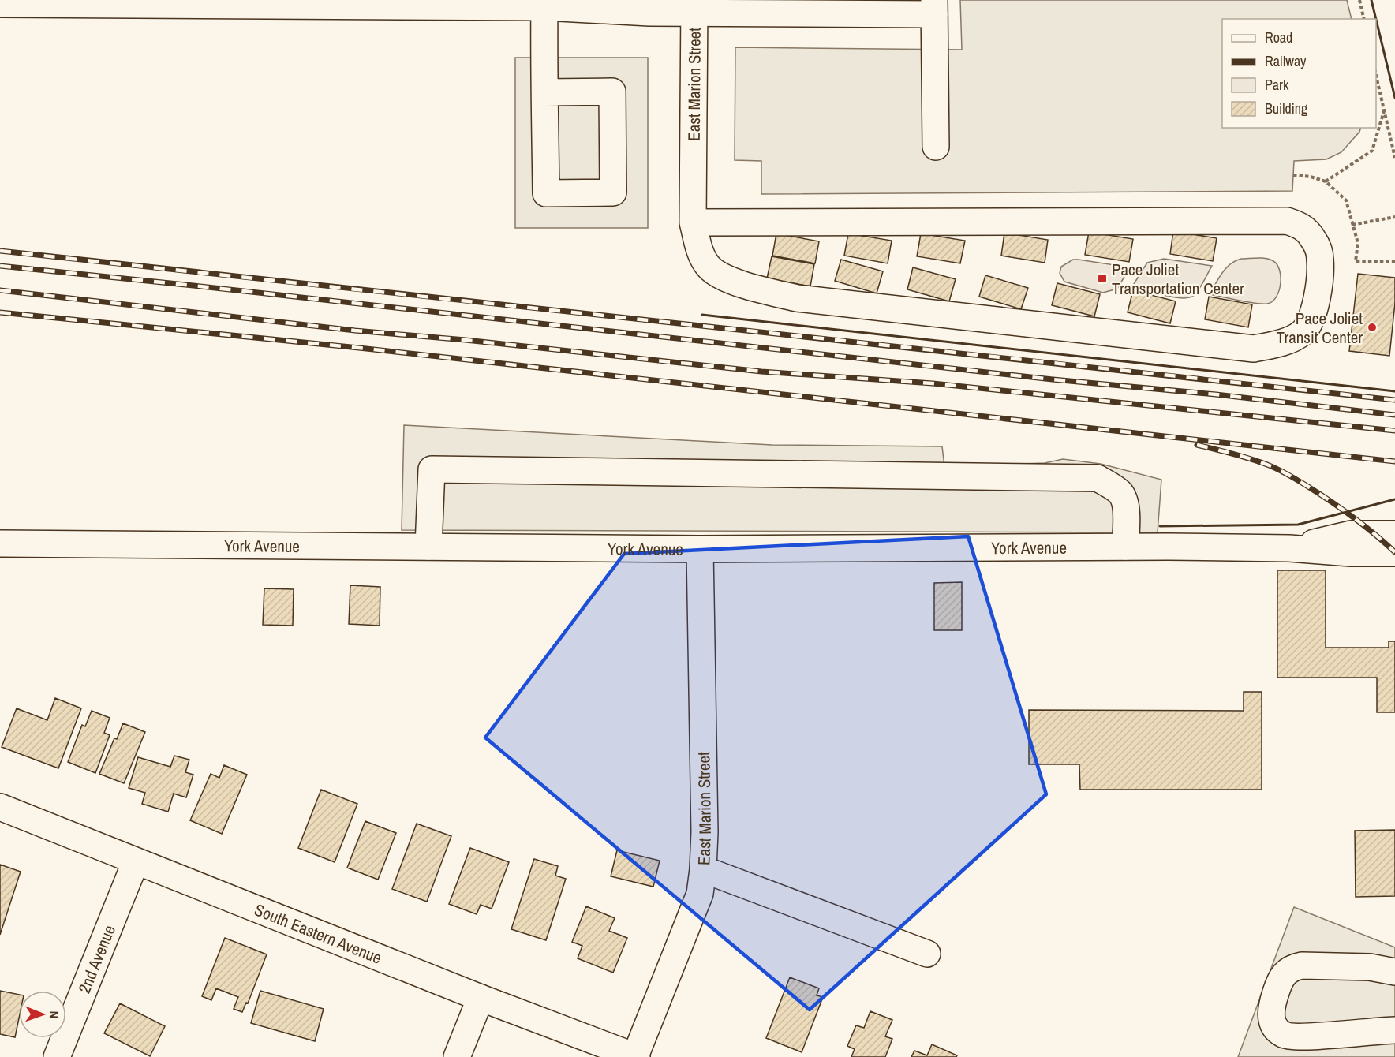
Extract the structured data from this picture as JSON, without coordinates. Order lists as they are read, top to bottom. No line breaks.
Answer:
{"streets":{"street":["East Marion Street","York Avenue","South Eastern Avenue","2nd Avenue"]},"crossings":[["East Marion Street","York Avenue"],["East Marion Street","South Eastern Avenue"],["South Eastern Avenue","2nd Avenue"]],"places":{"transit":["Pace Joliet Transportation Center"],"other":["Pace Joliet Transit Center"]},"legend":["Road","Railway","Park","Building"],"north":"right"}
